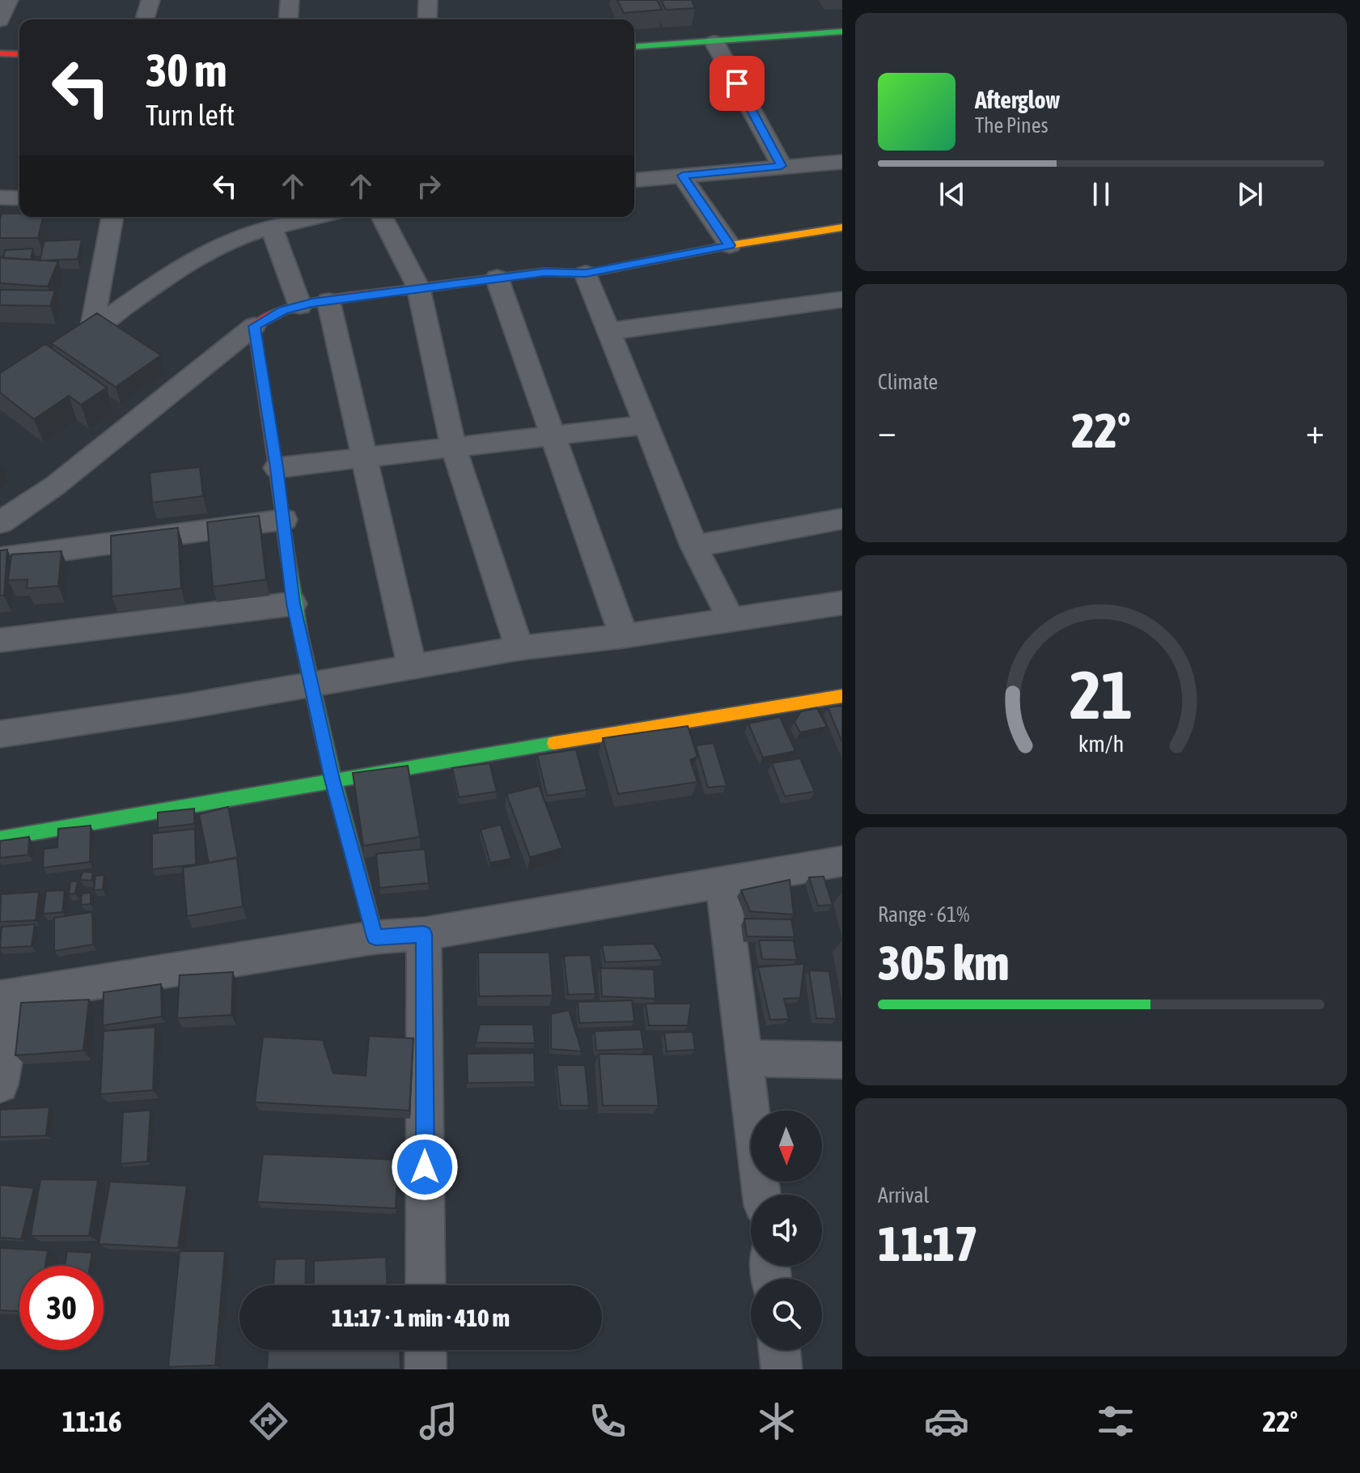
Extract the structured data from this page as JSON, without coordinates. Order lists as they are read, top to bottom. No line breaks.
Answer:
{"north":"bottom","page":{"turn":["30 m","Turn left"],"song":["Afterglow","The Pines"],"tile":["Climate",["Range · 61%","305 km"],["Arrival","11:17"]],"heat":["−","22°","+"],"limit":"30","trip":"11:17 · 1 min · 410 m","tabs":["11:16","22°"],"gauge":["21","km/h"]}}
